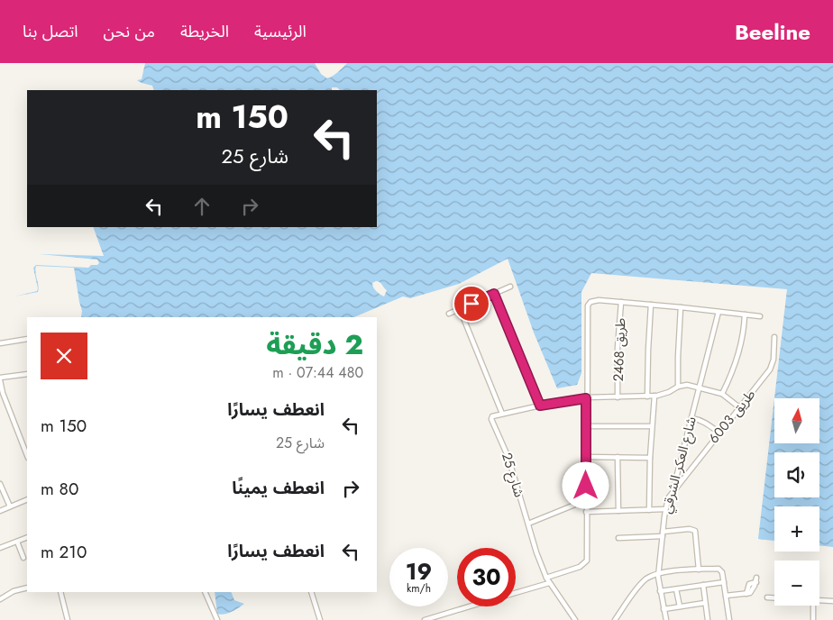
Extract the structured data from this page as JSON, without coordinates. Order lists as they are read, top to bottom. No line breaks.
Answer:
{"streets":{"street":["طريق 2468","طريق 6003","شارع العكر الشرقي","شارع 25"]},"crossings":[["طريق 6003","شارع العكر الشرقي"]],"north":"top","page":{"header":"Beeline","nav":["الرئيسية","الخريطة","من نحن","اتصل بنا"],"turn":["150 m","شارع 25"],"heading":["2 دقيقة","480 m · 07:44"],"list":[{"name":"انعطف يسارًا","note":"شارع 25","value":"150 m"},{"name":"انعطف يمينًا","value":"80 m"},{"name":"انعطف يسارًا","value":"210 m"}],"map_buttons":["+","−"],"speed":"19 km/h","limit":"30"}}
